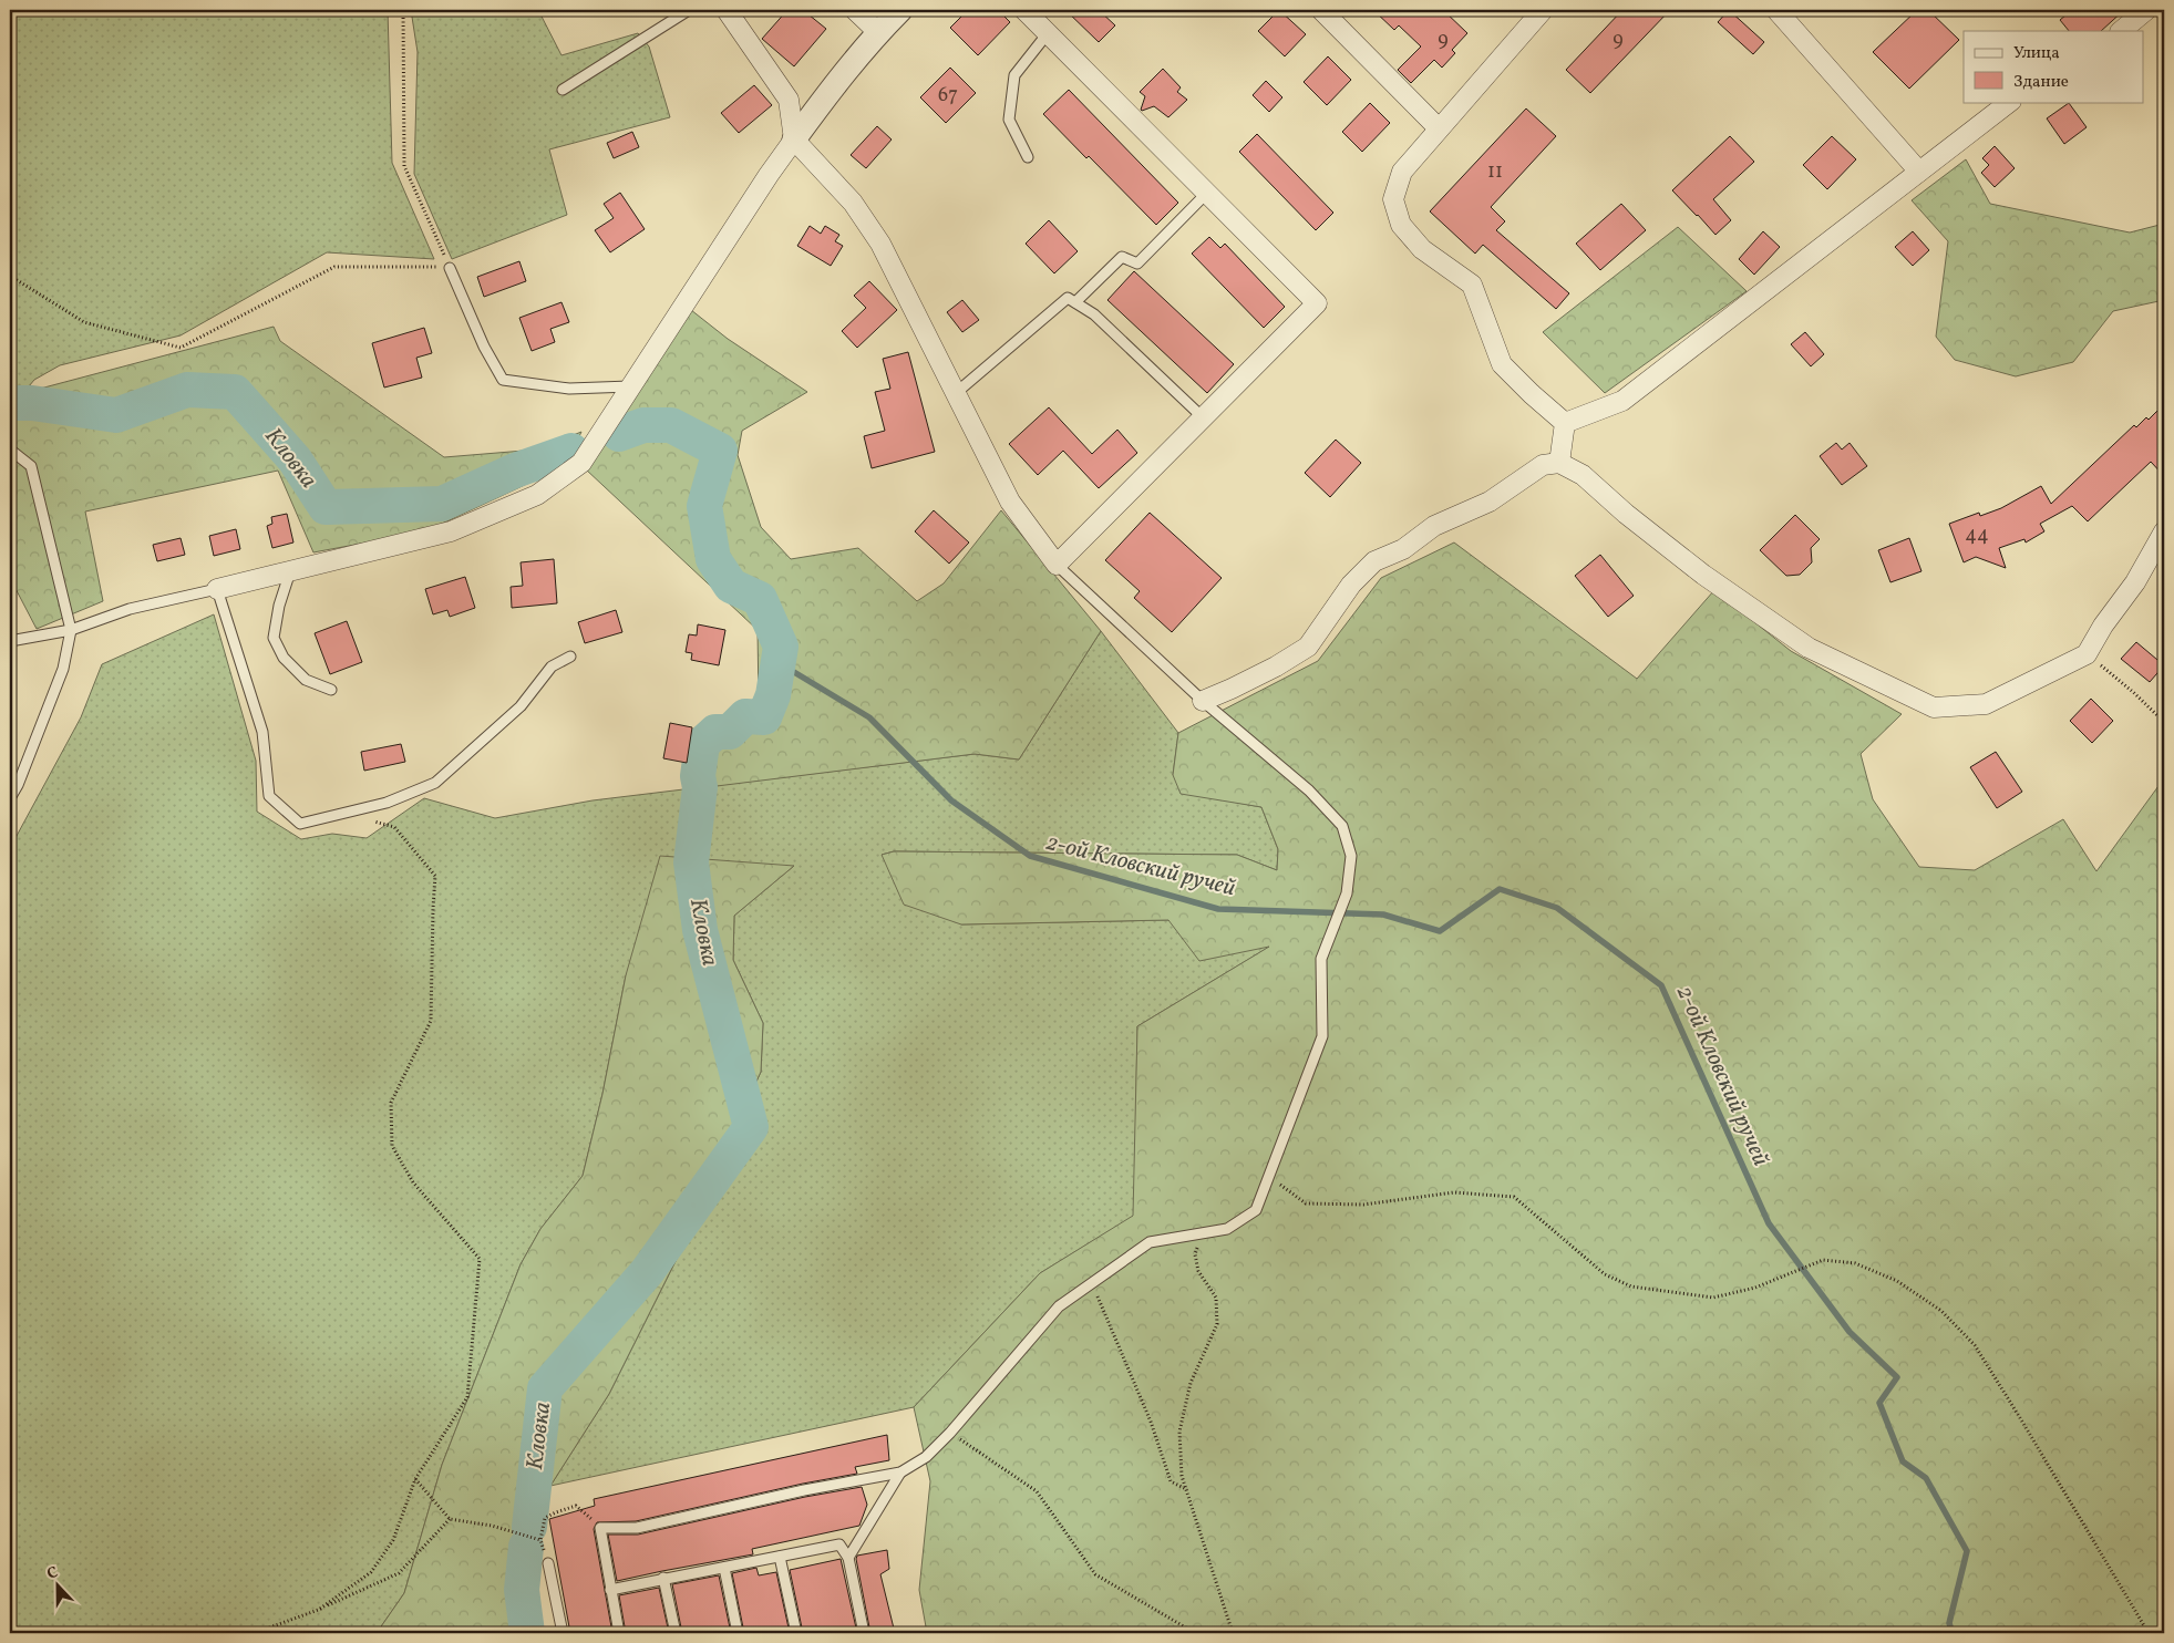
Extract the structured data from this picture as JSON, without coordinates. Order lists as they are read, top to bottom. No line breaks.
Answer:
{"water":["Кловка","2-ой Кловский ручей"],"house_numbers":["9","9","67","11","44"],"legend":["Улица","Здание"],"north":"top"}
